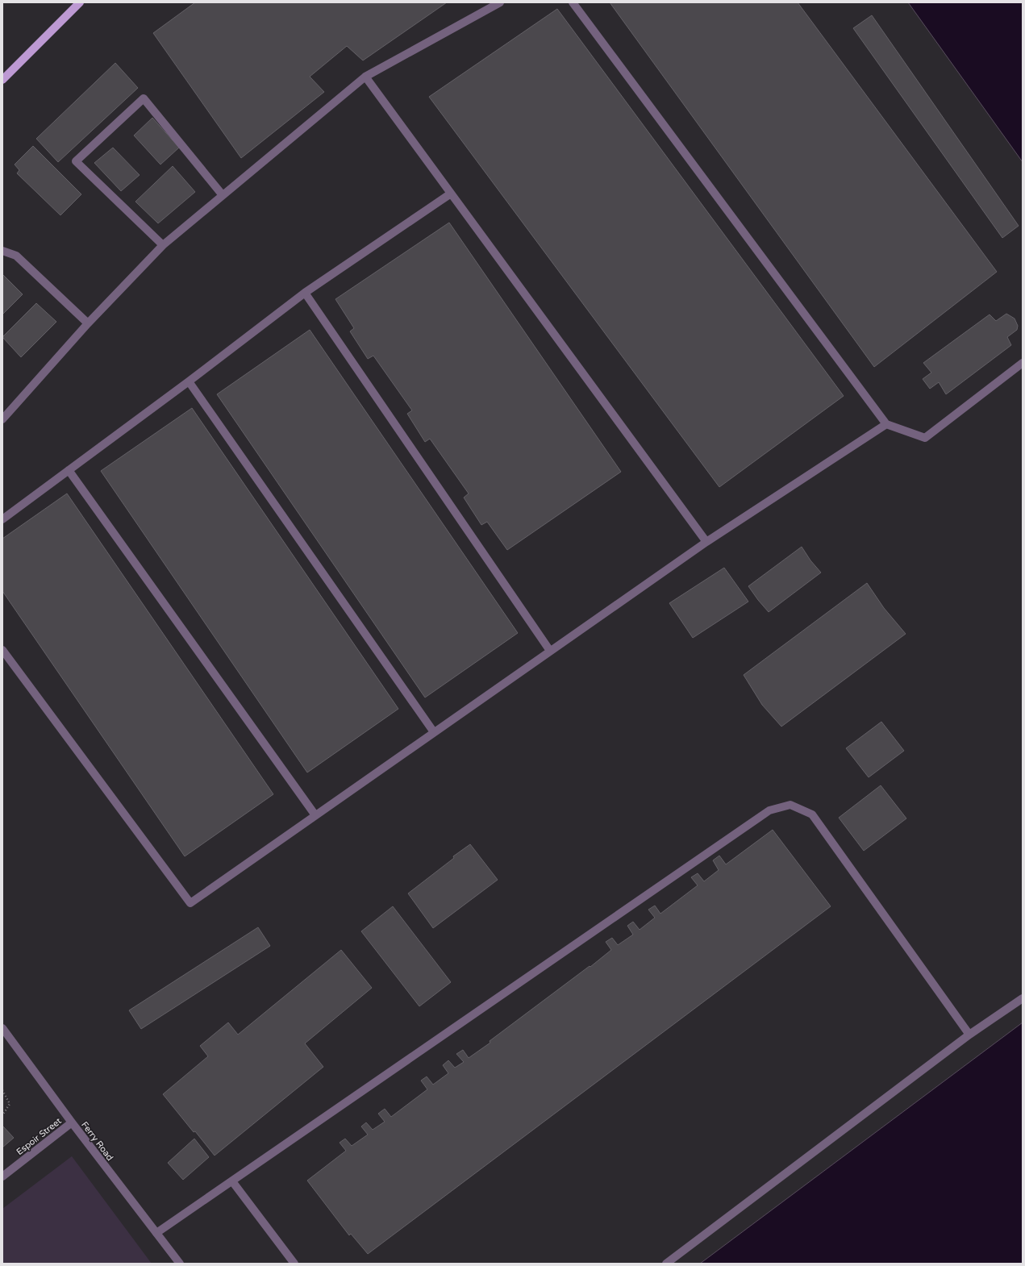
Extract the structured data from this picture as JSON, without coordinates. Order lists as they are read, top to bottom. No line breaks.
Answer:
{"streets":{"street":["Espoir Street","Ferry Road"]},"crossings":[["Espoir Street","Ferry Road"]]}
